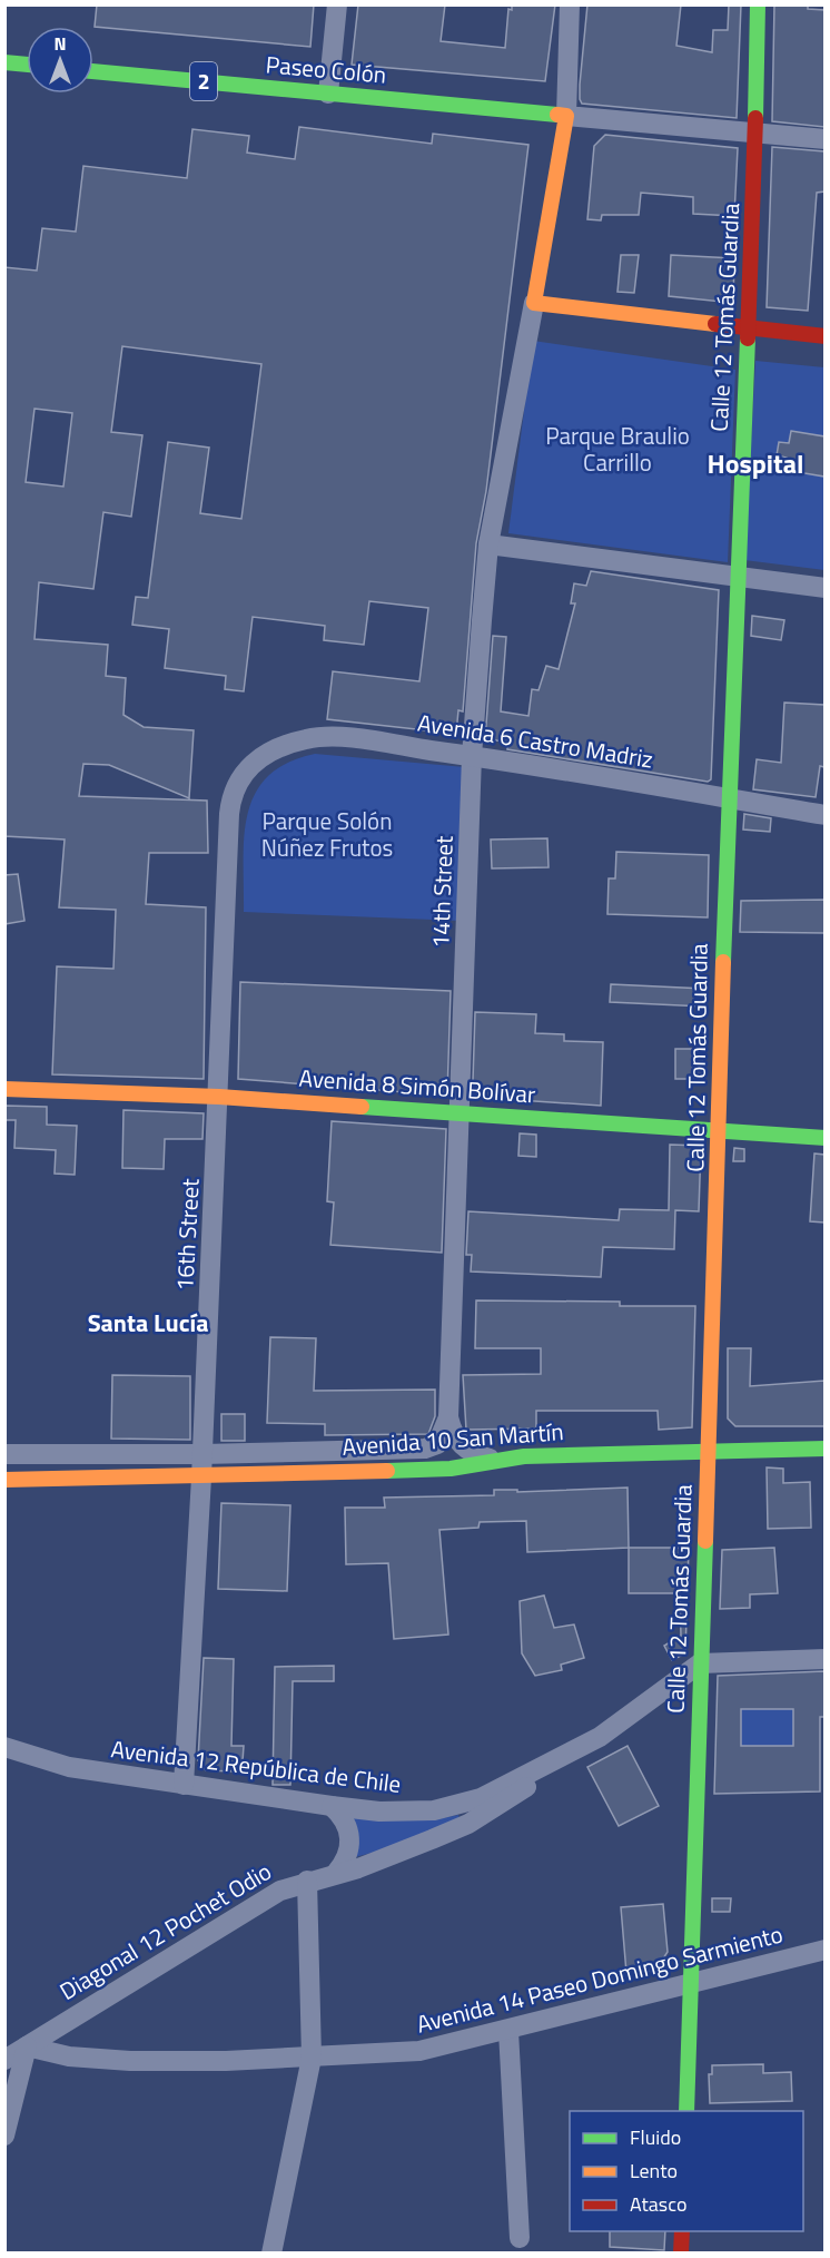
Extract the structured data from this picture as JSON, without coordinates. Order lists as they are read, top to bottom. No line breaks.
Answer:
{"streets":{"main road":["Paseo Colón","2","Calle 12 Tomás Guardia","Avenida 8 Simón Bolívar","Avenida 10 San Martín"],"street":["Avenida 6 Castro Madriz","14th Street","16th Street","Avenida 12 República de Chile","Diagonal 12 Pochet Odio","Avenida 14 Paseo Domingo Sarmiento"]},"crossings":[["Calle 12 Tomás Guardia","Avenida 6 Castro Madriz"],["Calle 12 Tomás Guardia","Avenida 8 Simón Bolívar"],["Calle 12 Tomás Guardia","Avenida 10 San Martín"],["Calle 12 Tomás Guardia","Avenida 12 República de Chile"],["Calle 12 Tomás Guardia","Avenida 14 Paseo Domingo Sarmiento"],["Avenida 6 Castro Madriz","14th Street"],["Avenida 6 Castro Madriz","16th Street"],["14th Street","Avenida 8 Simón Bolívar"],["14th Street","Avenida 10 San Martín"],["Avenida 8 Simón Bolívar","16th Street"],["16th Street","Avenida 10 San Martín"],["16th Street","Avenida 12 República de Chile"],["Avenida 12 República de Chile","Diagonal 12 Pochet Odio"],["Diagonal 12 Pochet Odio","Avenida 14 Paseo Domingo Sarmiento"]],"districts":["Hospital","Santa Lucía"],"parks":["Parque Braulio Carrillo","Parque Solón Núñez Frutos"],"legend":["Fluido","Lento","Atasco"],"north":"top"}
